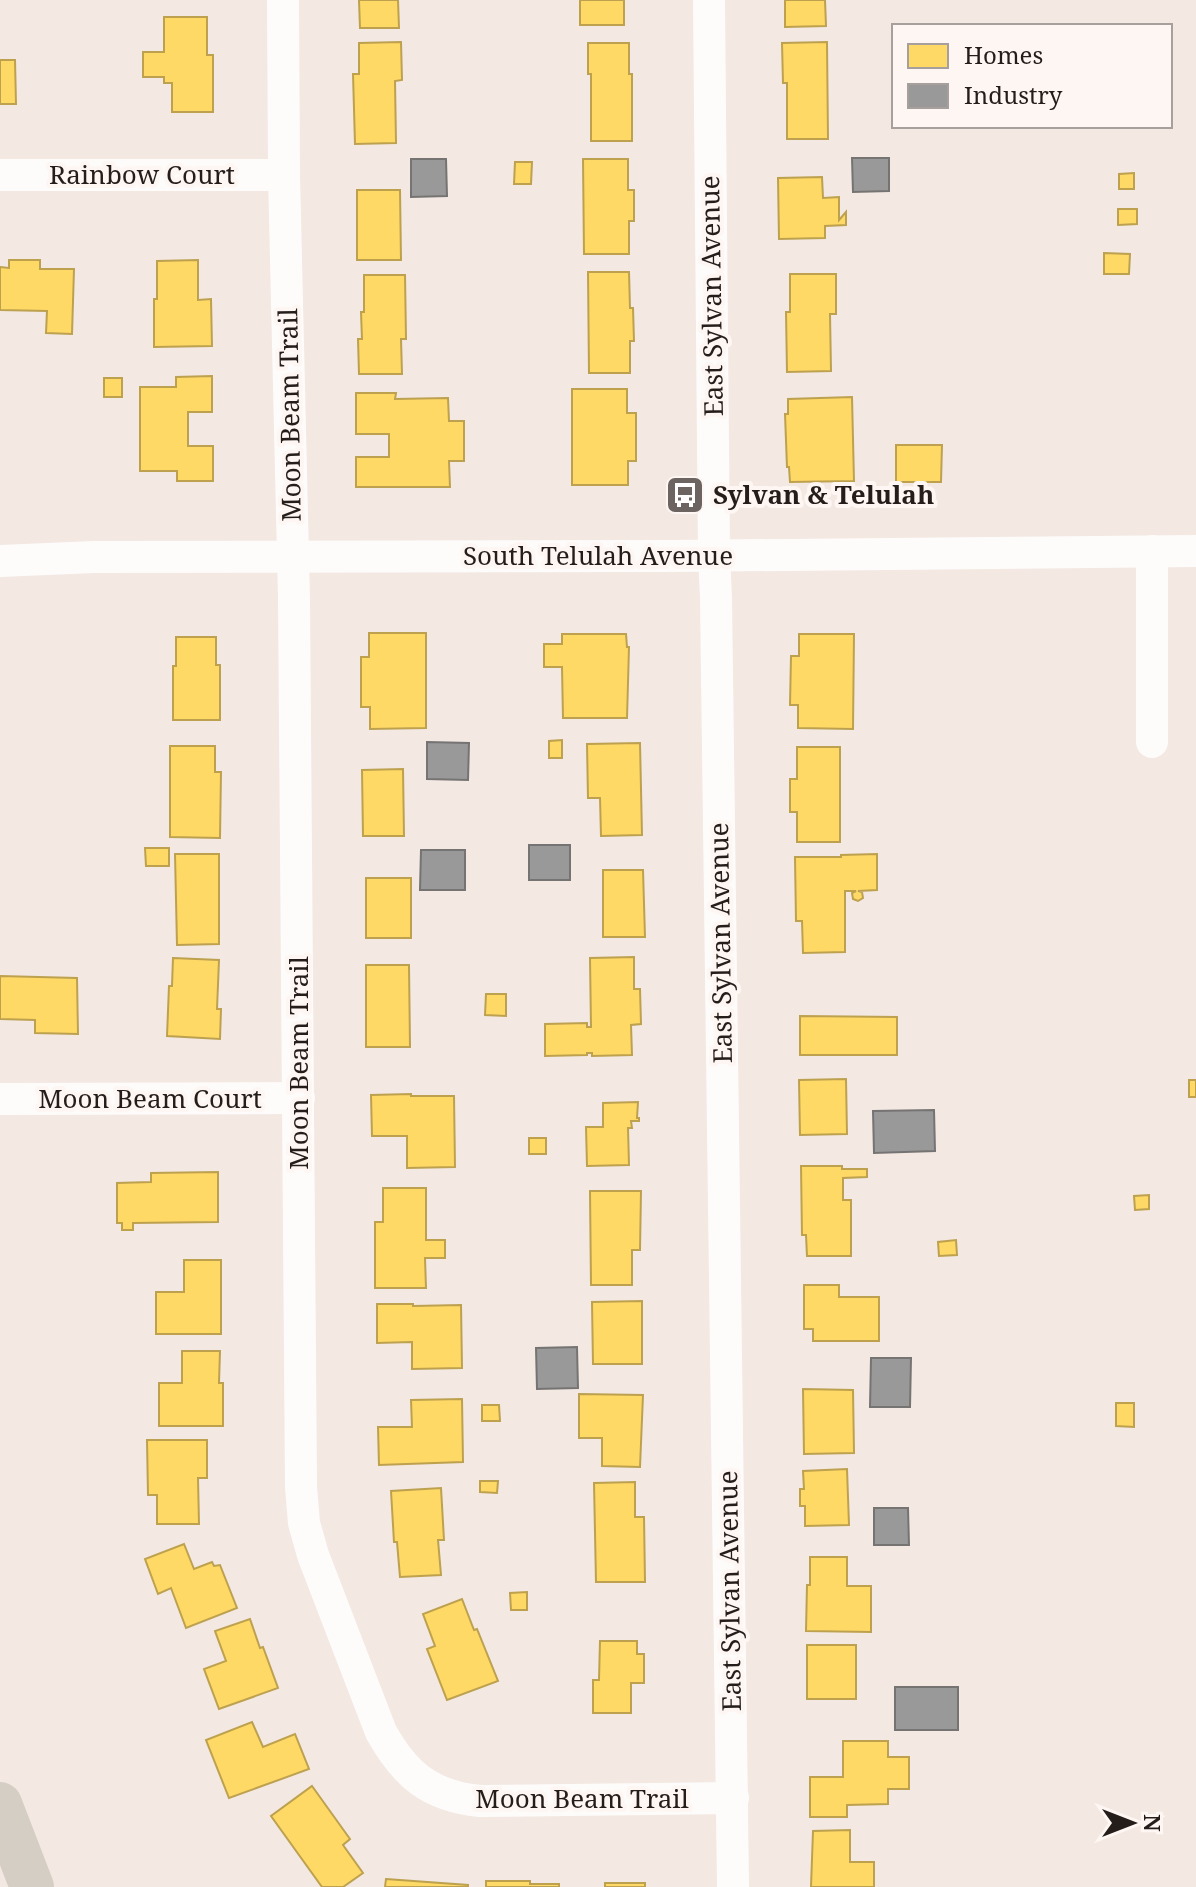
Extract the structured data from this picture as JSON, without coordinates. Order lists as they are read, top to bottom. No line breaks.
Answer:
{"streets":{"street":["Rainbow Court","East Sylvan Avenue","Moon Beam Trail","South Telulah Avenue","Moon Beam Court"]},"crossings":[["Rainbow Court","Moon Beam Trail"],["East Sylvan Avenue","Moon Beam Trail"],["East Sylvan Avenue","South Telulah Avenue"],["Moon Beam Trail","South Telulah Avenue"],["Moon Beam Trail","Moon Beam Court"]],"places":{"bus stop":["Sylvan & Telulah"]},"legend":["Homes","Industry"],"north":"right"}
